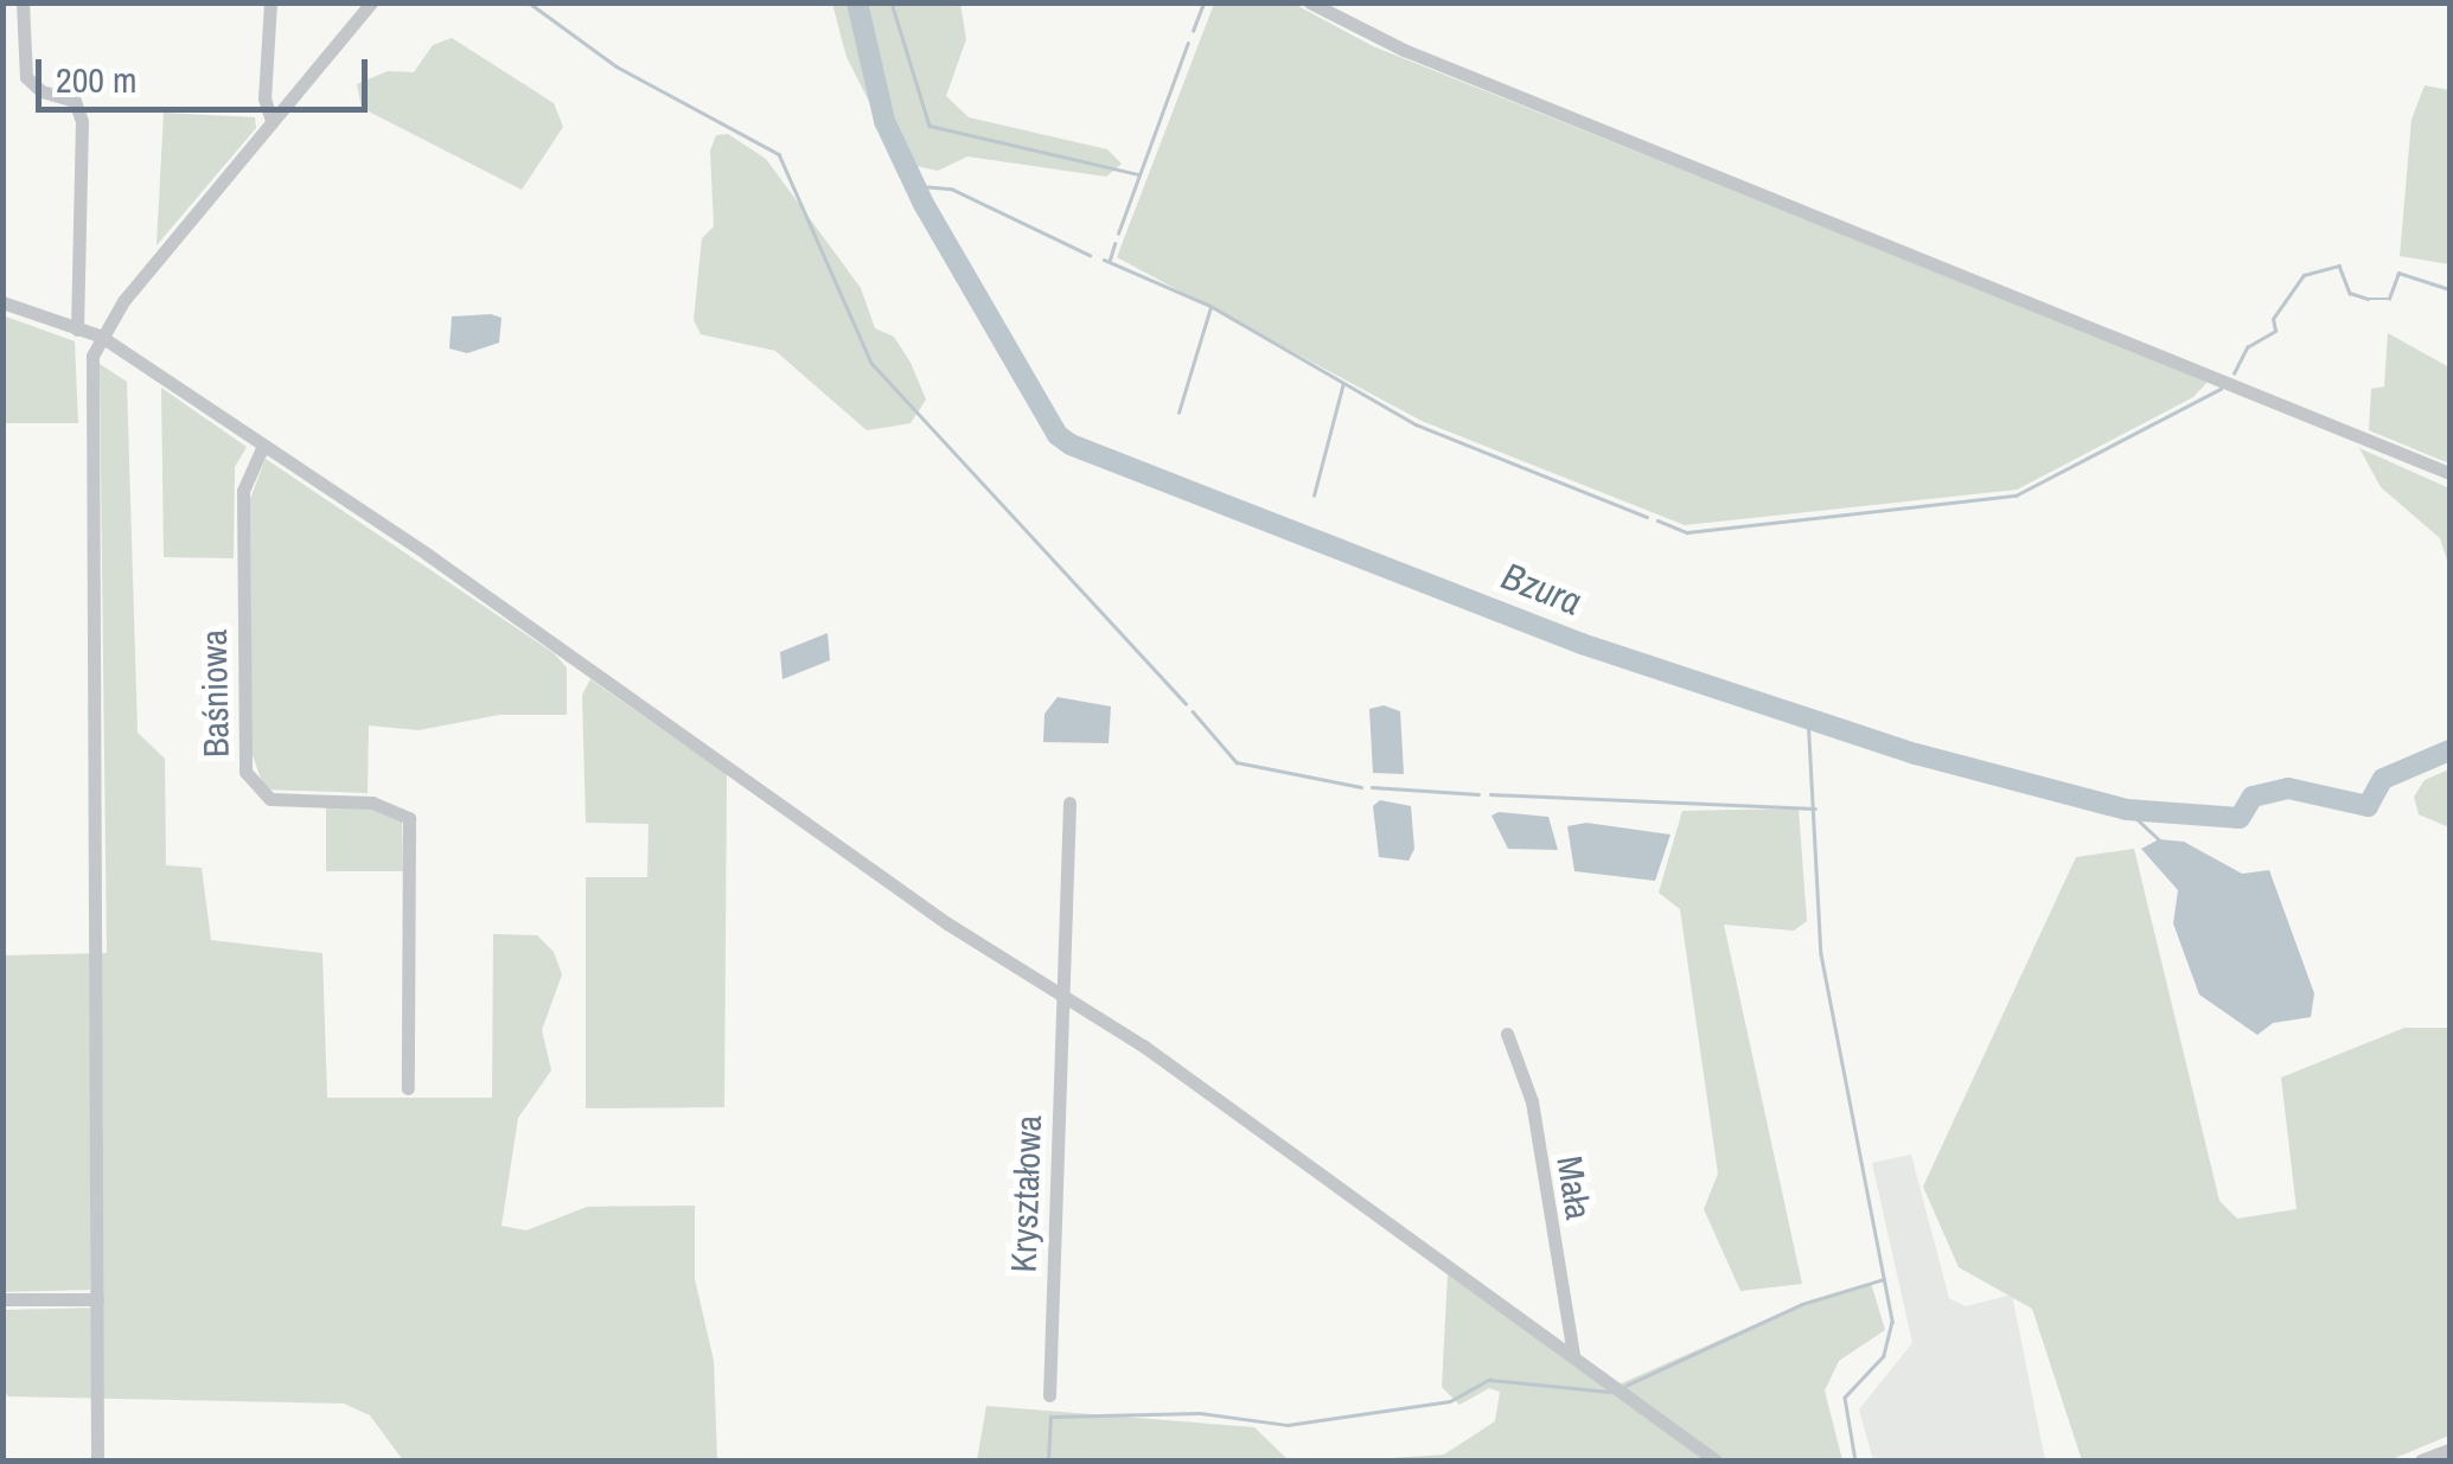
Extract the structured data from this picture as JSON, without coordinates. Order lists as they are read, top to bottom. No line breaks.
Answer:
{"streets":{"street":["Baśniowa","Mała","Kryształowa"]},"water":["Bzura"],"scale_bar":"200 m"}
